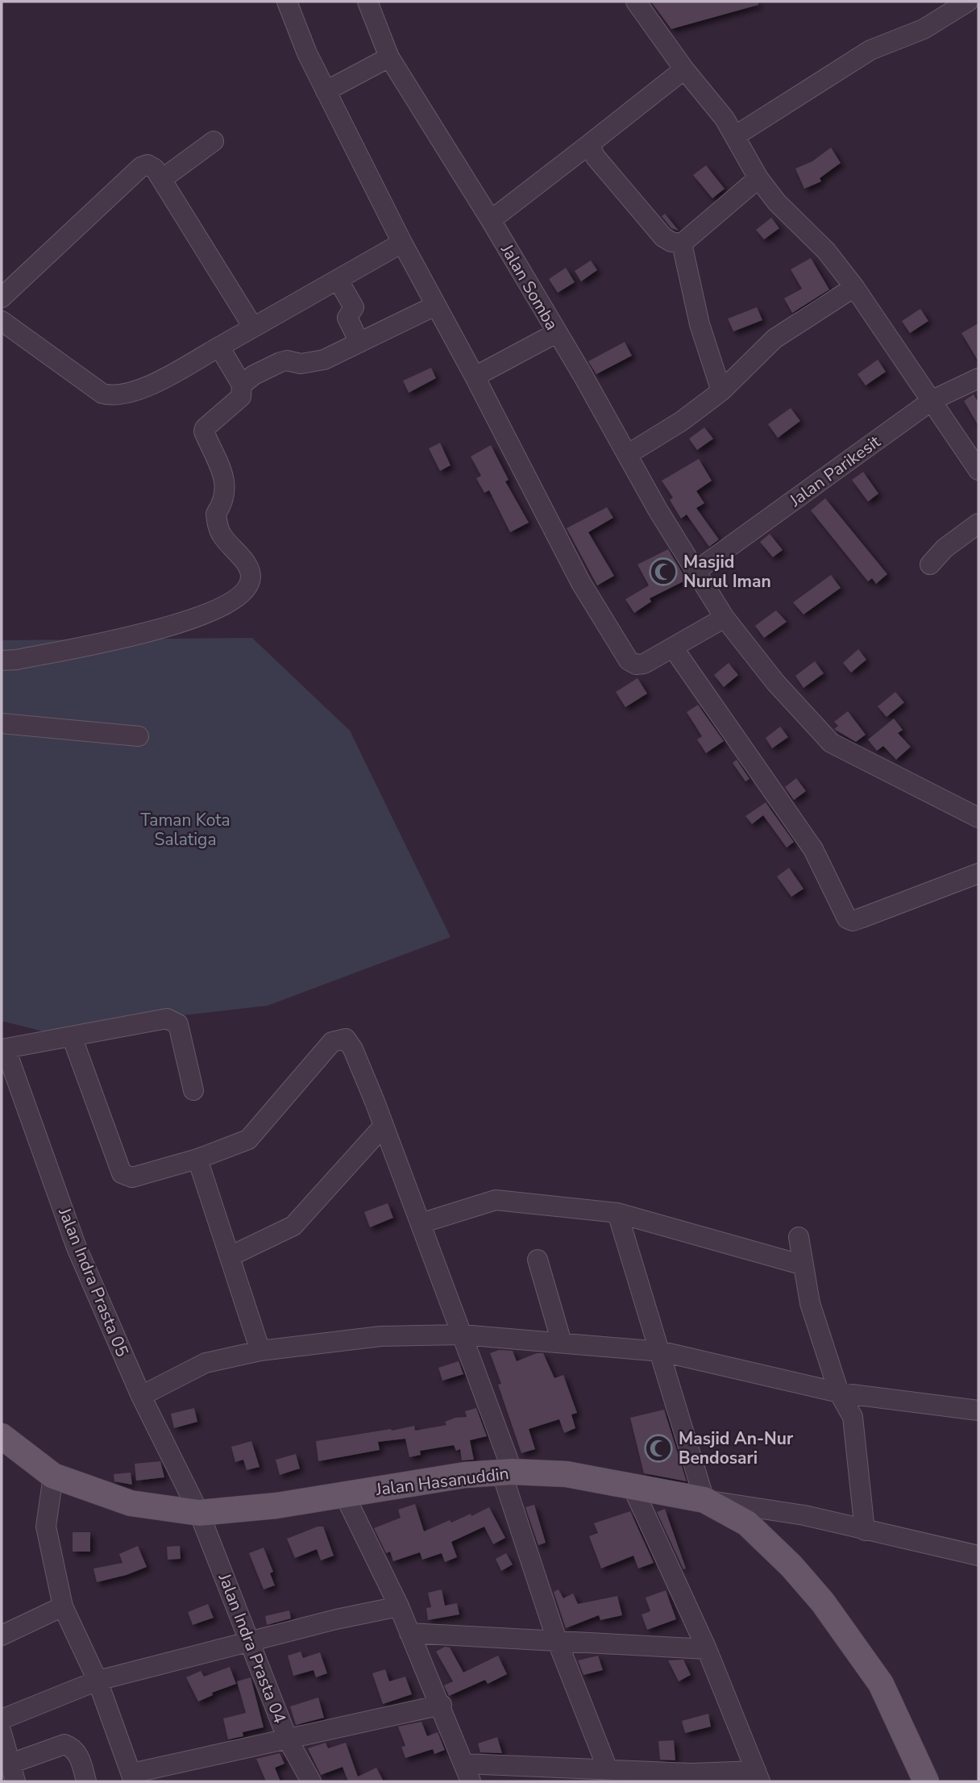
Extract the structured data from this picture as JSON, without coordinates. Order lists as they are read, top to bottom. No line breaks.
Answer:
{"streets":{"main road":["Jalan Hasanuddin"],"street":["Jalan Somba","Jalan Parikesit","Jalan Indra Prasta 05","Jalan Indra Prasta 04"]},"crossings":[["Jalan Somba","Jalan Parikesit"],["Jalan Indra Prasta 05","Jalan Hasanuddin"],["Jalan Indra Prasta 05","Jalan Indra Prasta 04"],["Jalan Hasanuddin","Jalan Indra Prasta 04"]],"parks":["Taman Kota Salatiga"],"places":{"mosque":["Masjid Nurul Iman","Masjid An-Nur Bendosari"]}}
